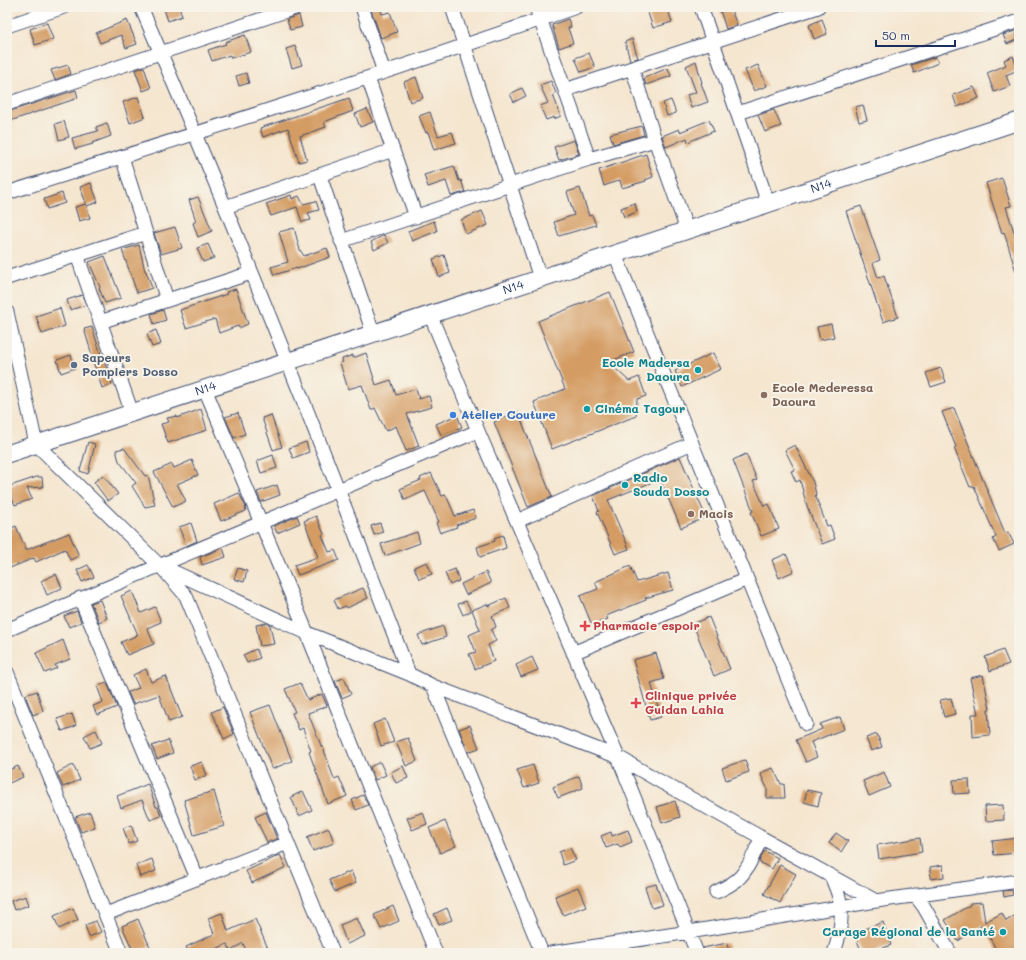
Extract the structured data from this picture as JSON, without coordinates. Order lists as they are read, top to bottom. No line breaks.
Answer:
{"streets":{"main road":["N14"]},"places":{"other":["Sapeurs Pompiers Dosso","Ecole Madersa Daoura","Ecole Mederessa Daoura","Cinéma Tagour","Atelier Couture","Radio Souda Dosso","Macis","Carage Régional de la Santé"],"health":["Pharmacie espoir","Clinique privée Guidan Lahia"]},"scale_bar":"50 m"}
